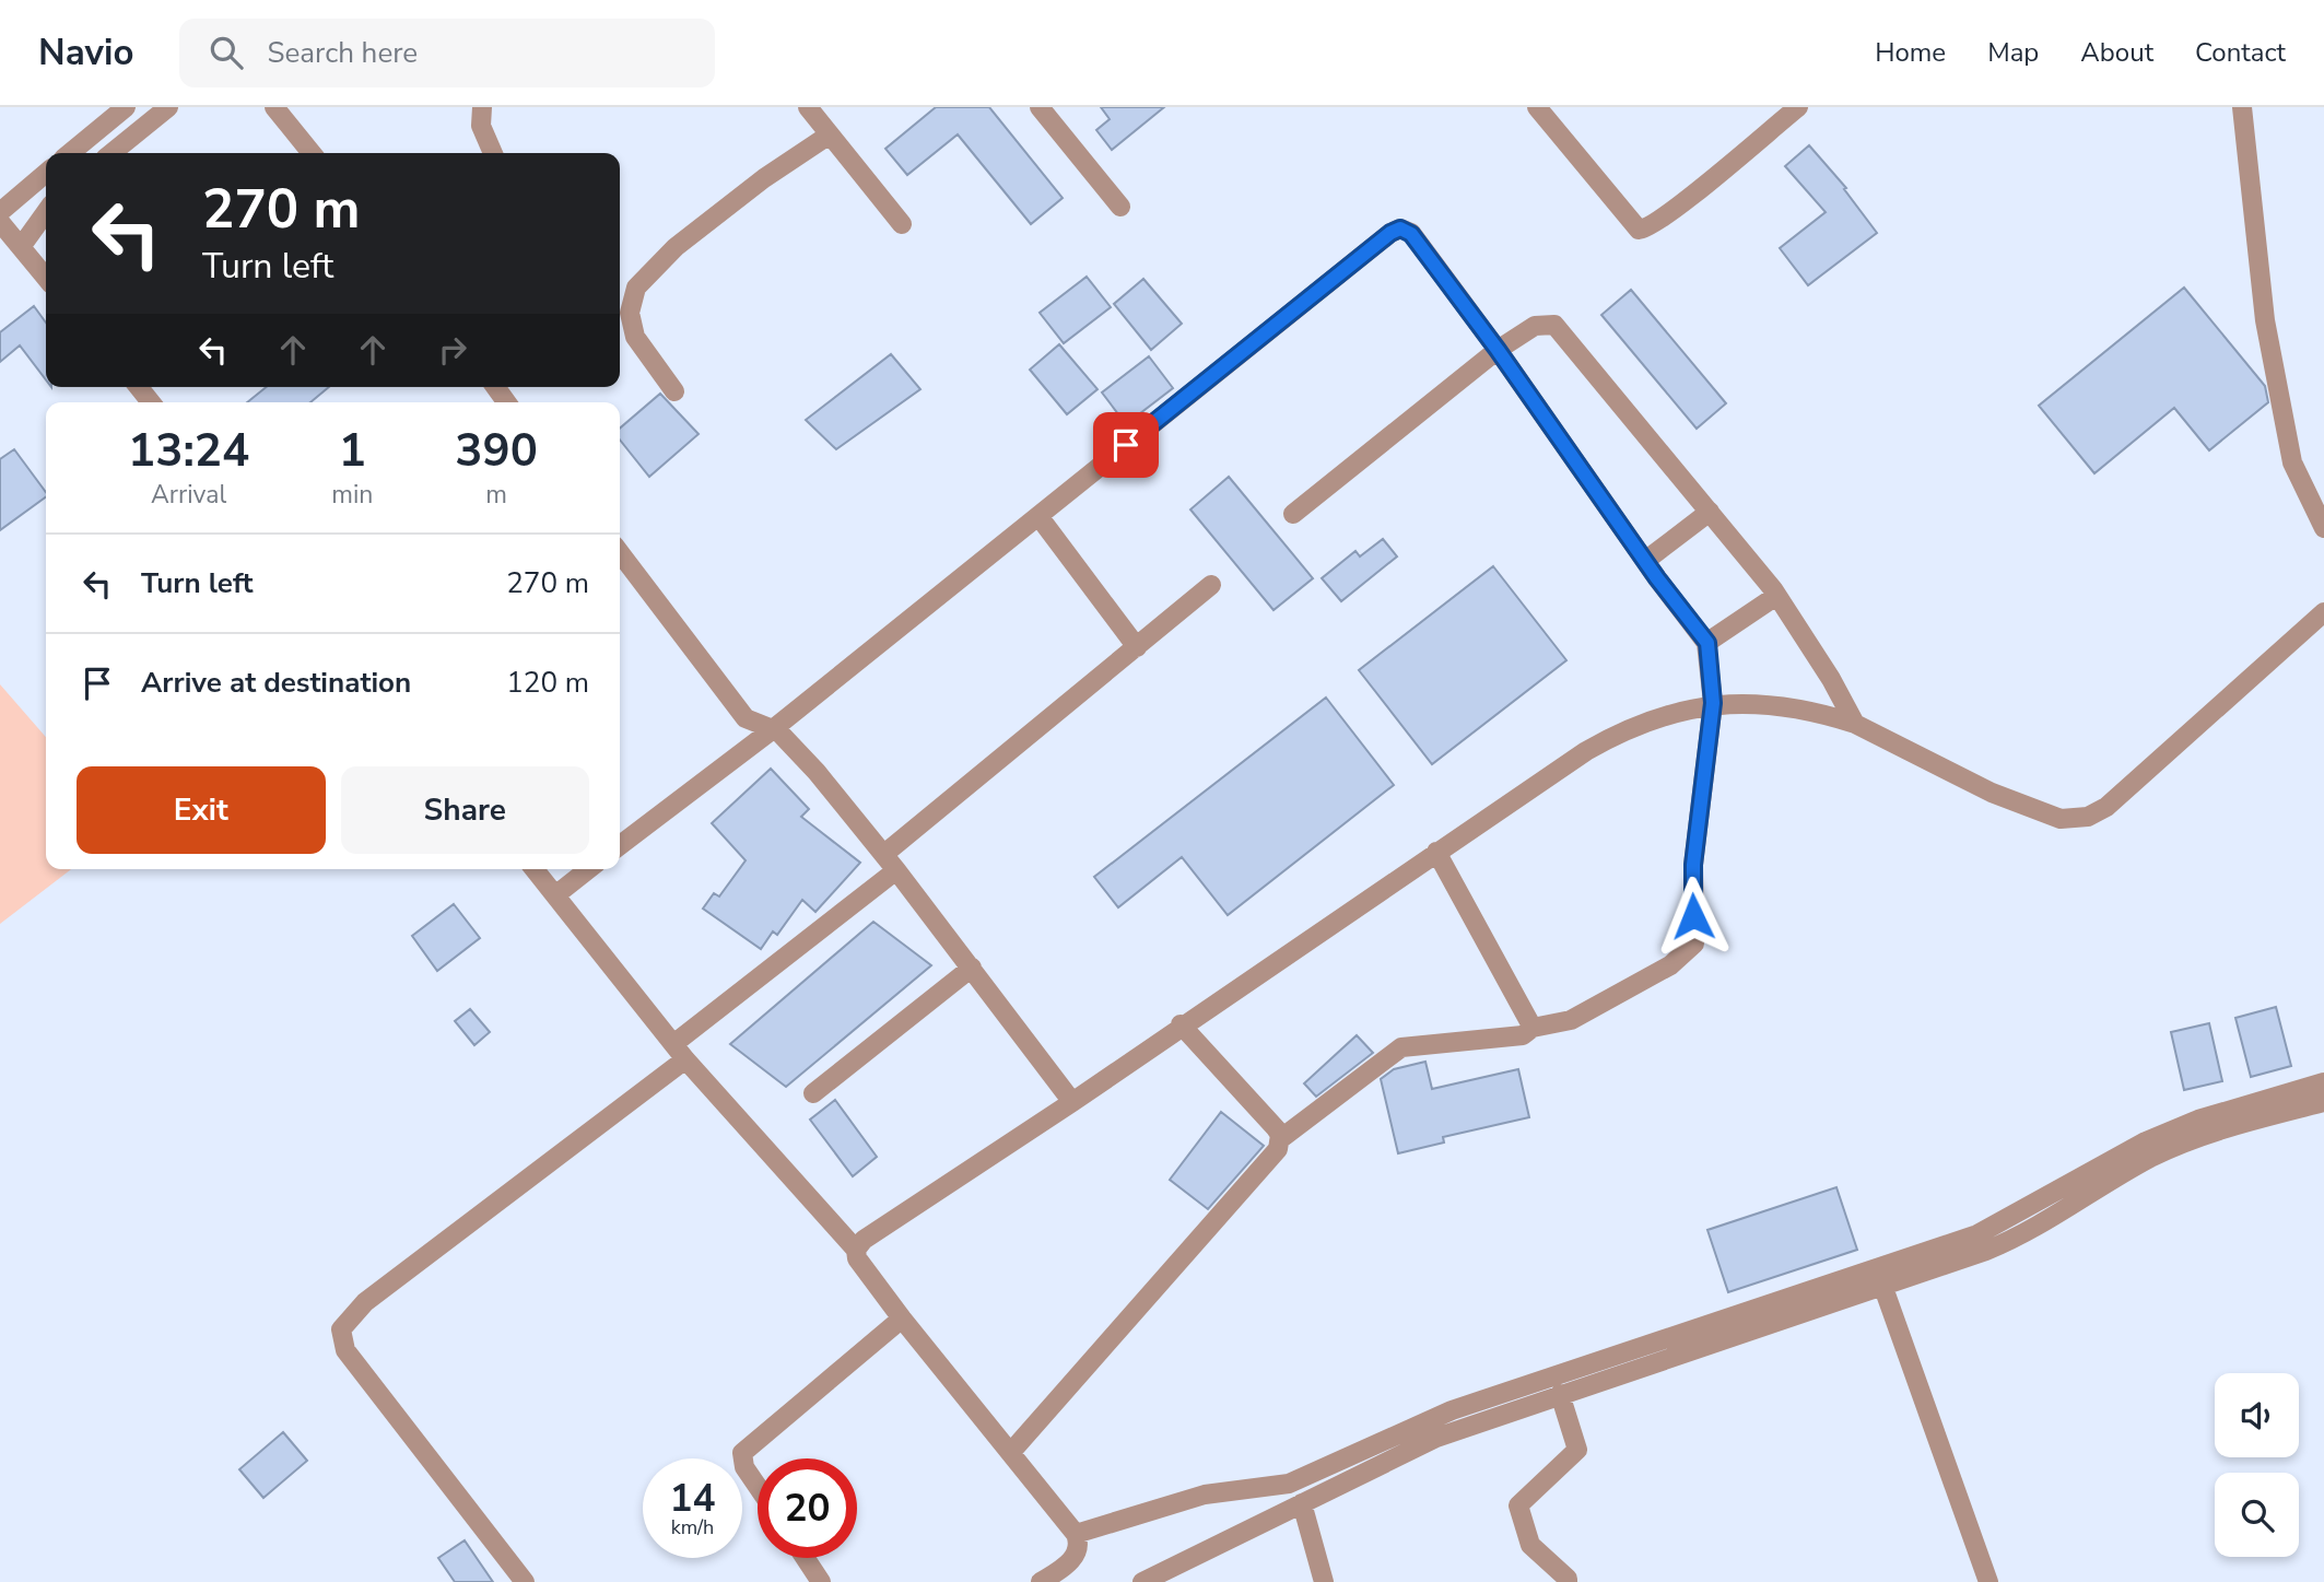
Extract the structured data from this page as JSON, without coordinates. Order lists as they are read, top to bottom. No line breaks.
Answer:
{"page":{"header":"Navio","search":"Search here","nav":["Home","Map","About","Contact"],"turn":["270 m","Turn left"],"eta":["13:24","Arrival","1","min","390","m"],"list":[{"name":"Turn left","value":"270 m"},{"name":"Arrive at destination","value":"120 m"}],"buttons":["Exit","Share"],"speed":"14 km/h","limit":"20"}}
